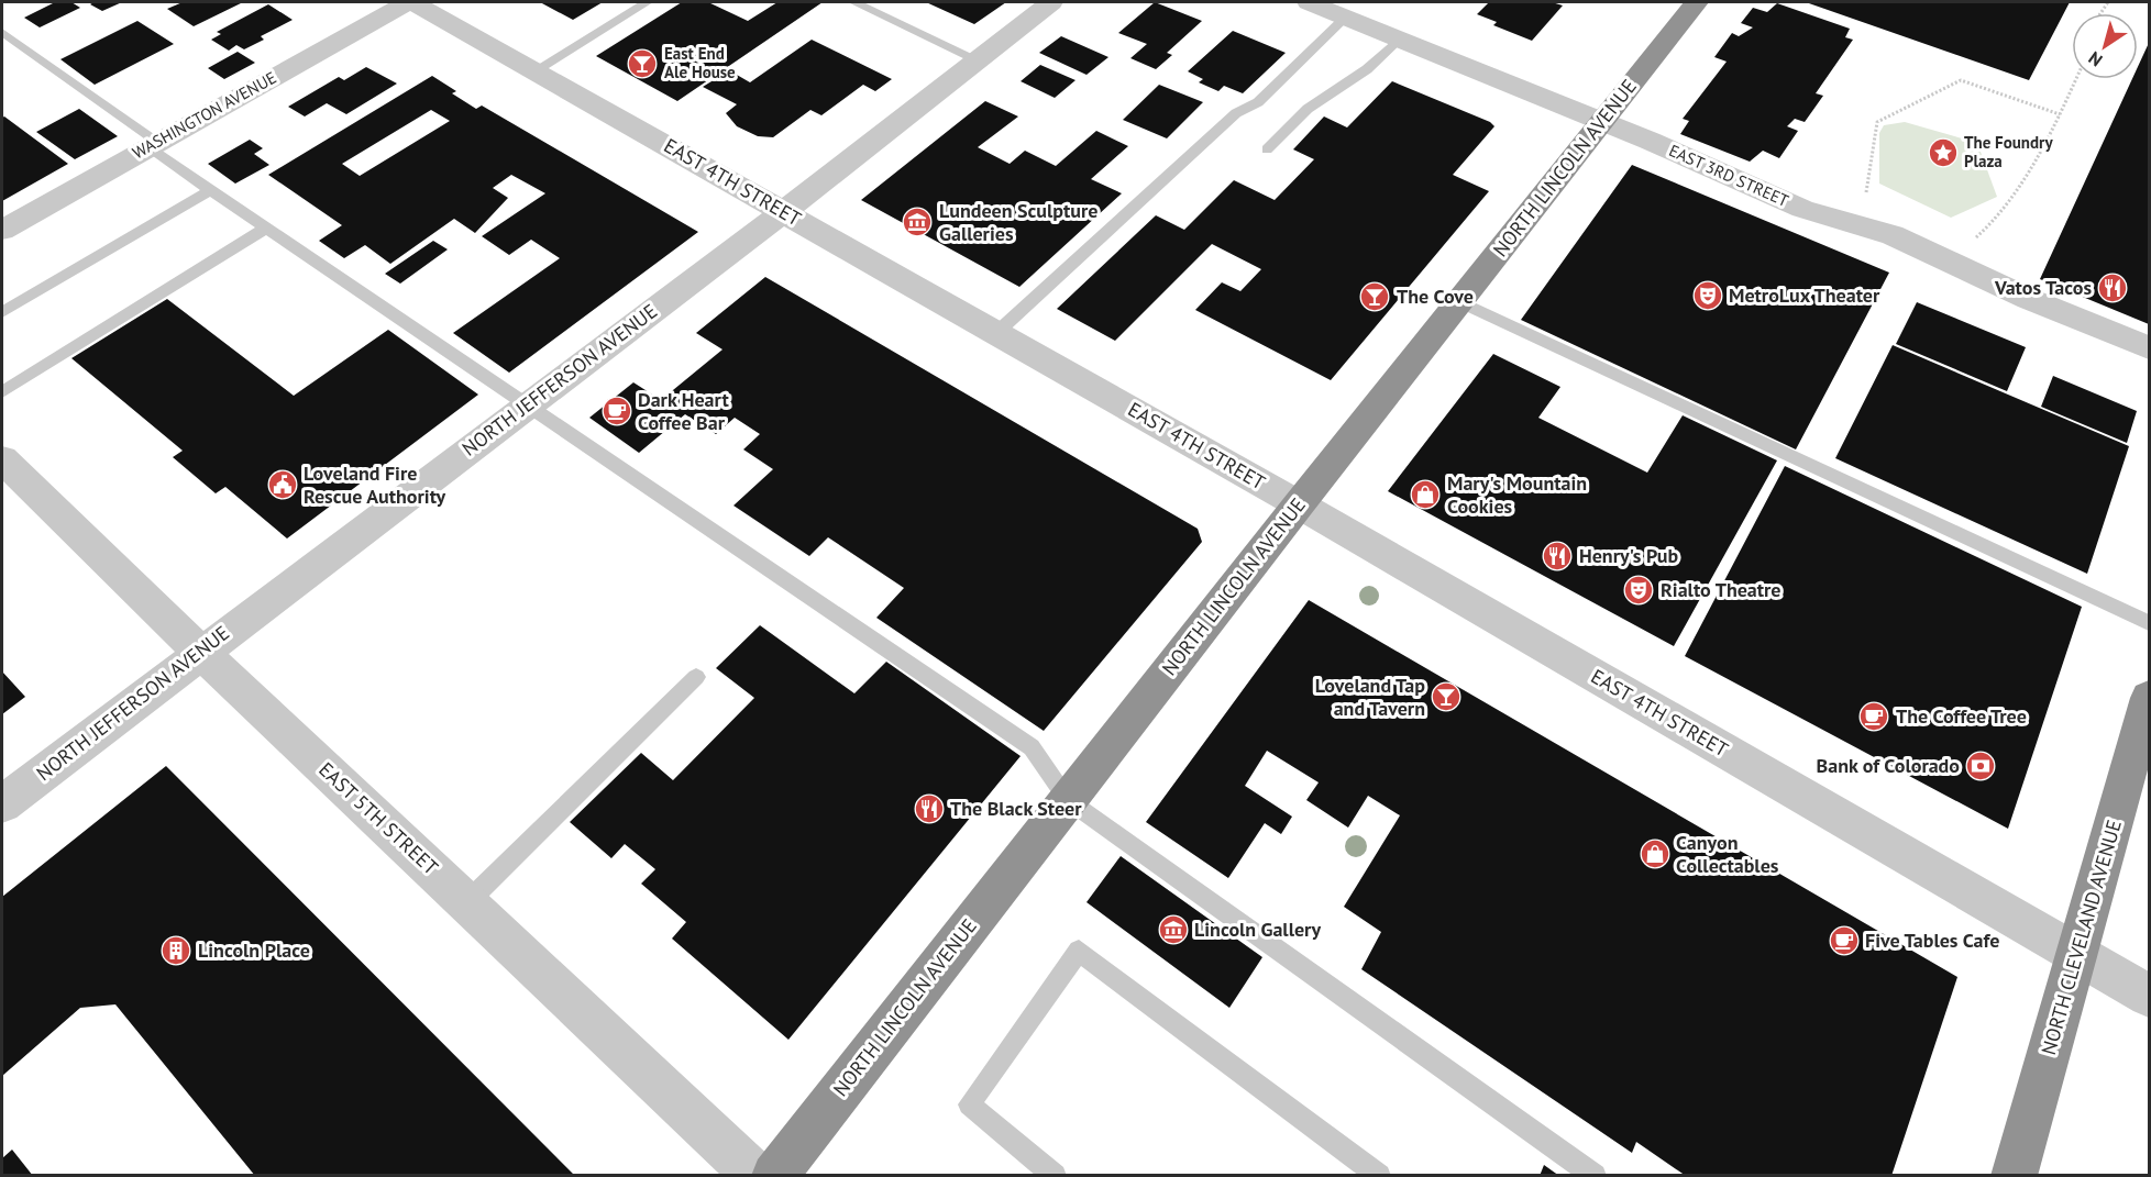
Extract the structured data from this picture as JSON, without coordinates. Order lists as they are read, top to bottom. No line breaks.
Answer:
{"streets":{"highway":["NORTH LINCOLN AVENUE","NORTH CLEVELAND AVENUE"],"street":["WASHINGTON AVENUE","EAST 3RD STREET","EAST 4TH STREET","NORTH JEFFERSON AVENUE","EAST 5TH STREET"]},"crossings":[["WASHINGTON AVENUE","EAST 4TH STREET"],["NORTH LINCOLN AVENUE","EAST 3RD STREET"],["NORTH LINCOLN AVENUE","EAST 4TH STREET"],["EAST 4TH STREET","NORTH JEFFERSON AVENUE"],["EAST 4TH STREET","NORTH CLEVELAND AVENUE"],["NORTH JEFFERSON AVENUE","EAST 5TH STREET"]],"places":{"bar":["East End Ale House","The Cove","Loveland Tap and Tavern"],"place":["The Foundry Plaza"],"museum":["Lundeen Sculpture Galleries","Lincoln Gallery"],"restaurant":["Vatos Tacos","Henry's Pub","The Black Steer"],"theatre":["MetroLux Theater","Rialto Theatre"],"cafe":["Dark Heart Coffee Bar","The Coffee Tree","Five Tables Cafe"],"public building":["Loveland Fire Rescue Authority"],"shop":["Mary's Mountain Cookies","Canyon Collectables"],"bank":["Bank of Colorado"],"building":["Lincoln Place"]},"north":"bottom left"}
